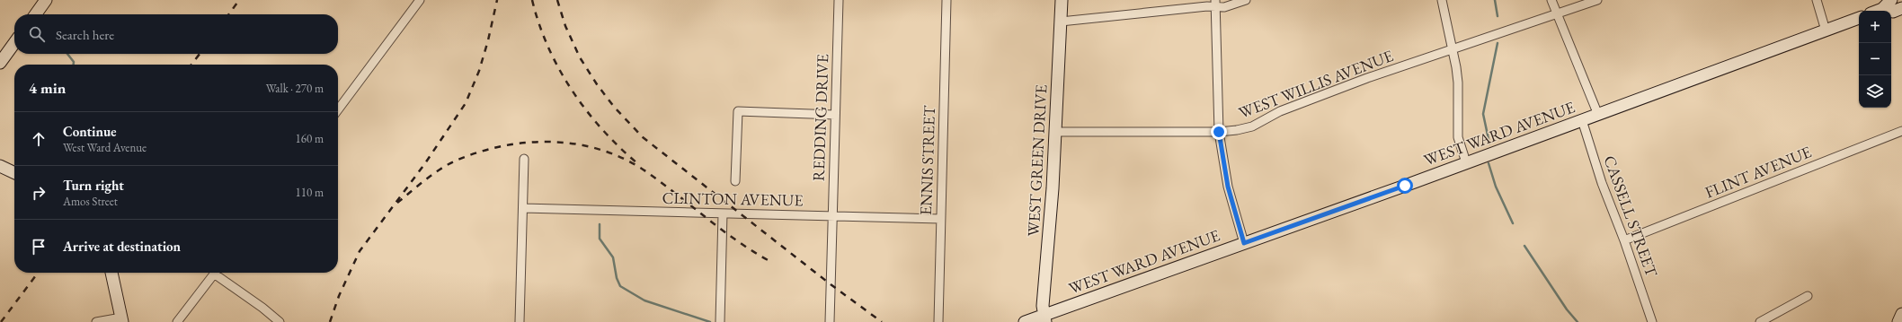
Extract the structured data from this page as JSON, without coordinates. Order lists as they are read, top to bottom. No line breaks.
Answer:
{"streets":{"street":["WEST WILLIS AVENUE","REDDING DRIVE","WEST WARD AVENUE","ENNIS STREET","WEST GREEN DRIVE","FLINT AVENUE","CLINTON AVENUE","CASSELL STREET"]},"crossings":[["WEST WILLIS AVENUE","WEST GREEN DRIVE"],["REDDING DRIVE","CLINTON AVENUE"],["WEST WARD AVENUE","WEST GREEN DRIVE"],["WEST WARD AVENUE","CASSELL STREET"],["ENNIS STREET","CLINTON AVENUE"],["FLINT AVENUE","CASSELL STREET"]],"page":{"map_buttons":["+","−"],"search":"Search here","heading":["4 min","Walk · 270 m"],"list":[["Continue","West Ward Avenue","160 m"],["Turn right","Amos Street","110 m"],"Arrive at destination"]}}
